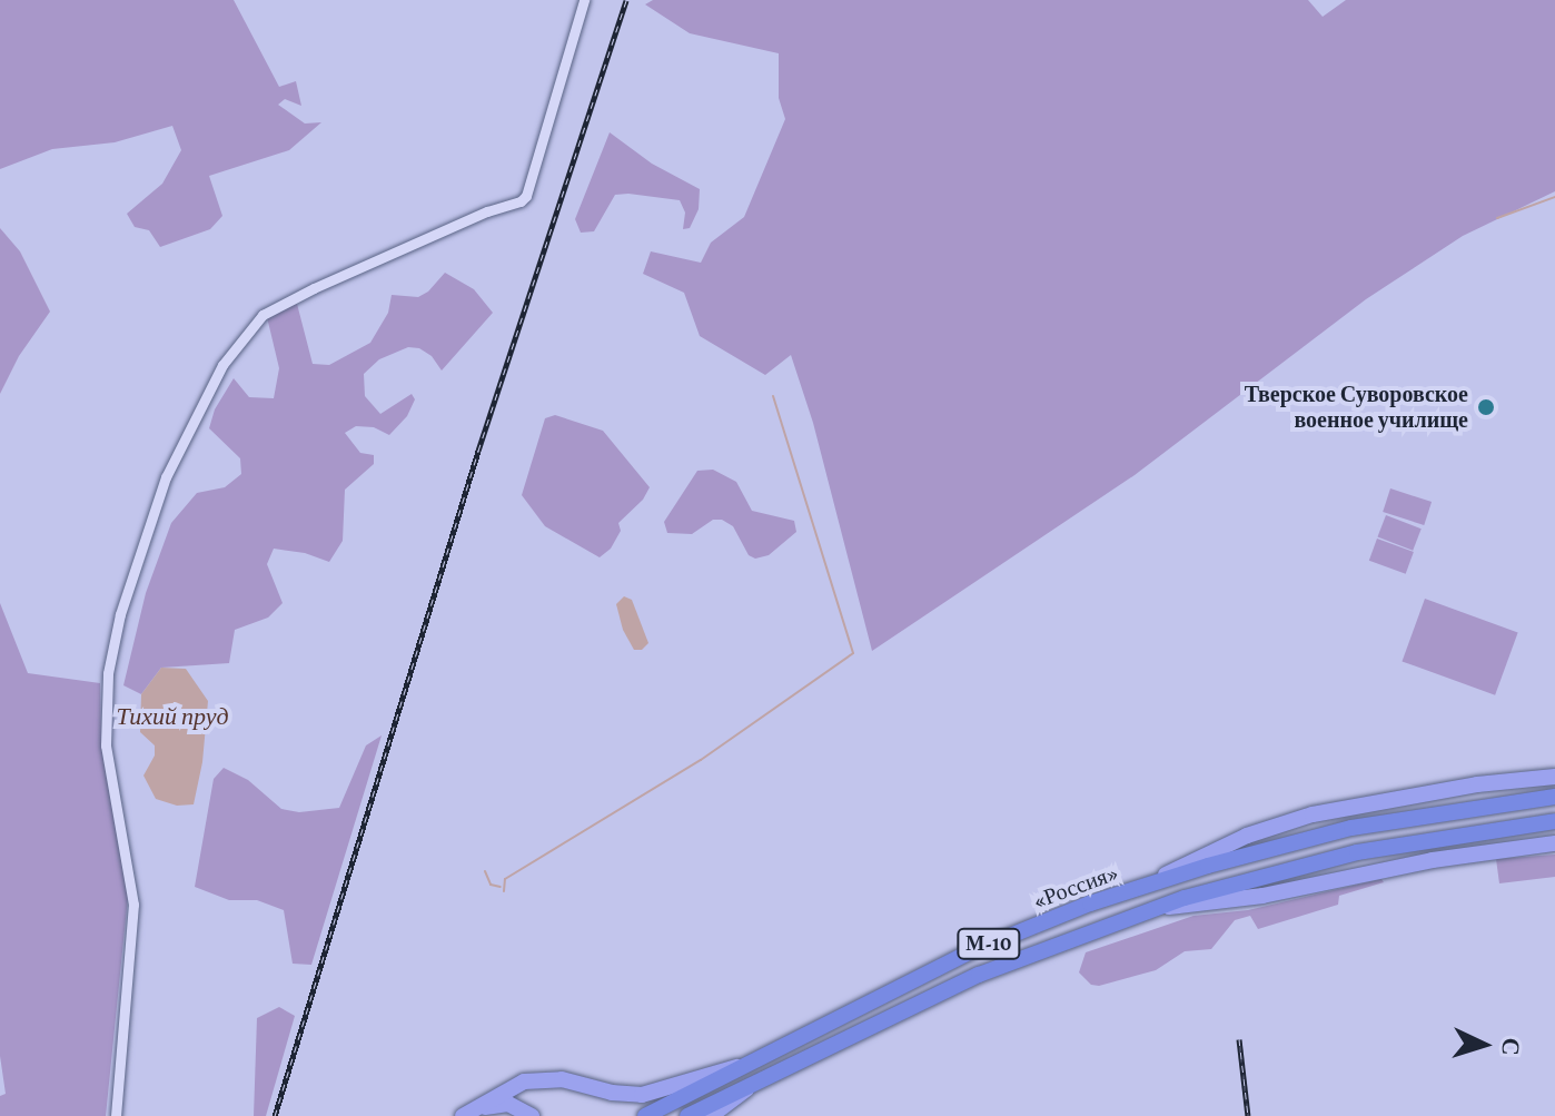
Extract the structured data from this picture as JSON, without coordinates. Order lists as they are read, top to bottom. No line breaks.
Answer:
{"streets":{"highway":["«Россия»","М-10"]},"water":["Тихий пруд"],"places":["Тверское Суворовское военное училище"],"north":"right"}
